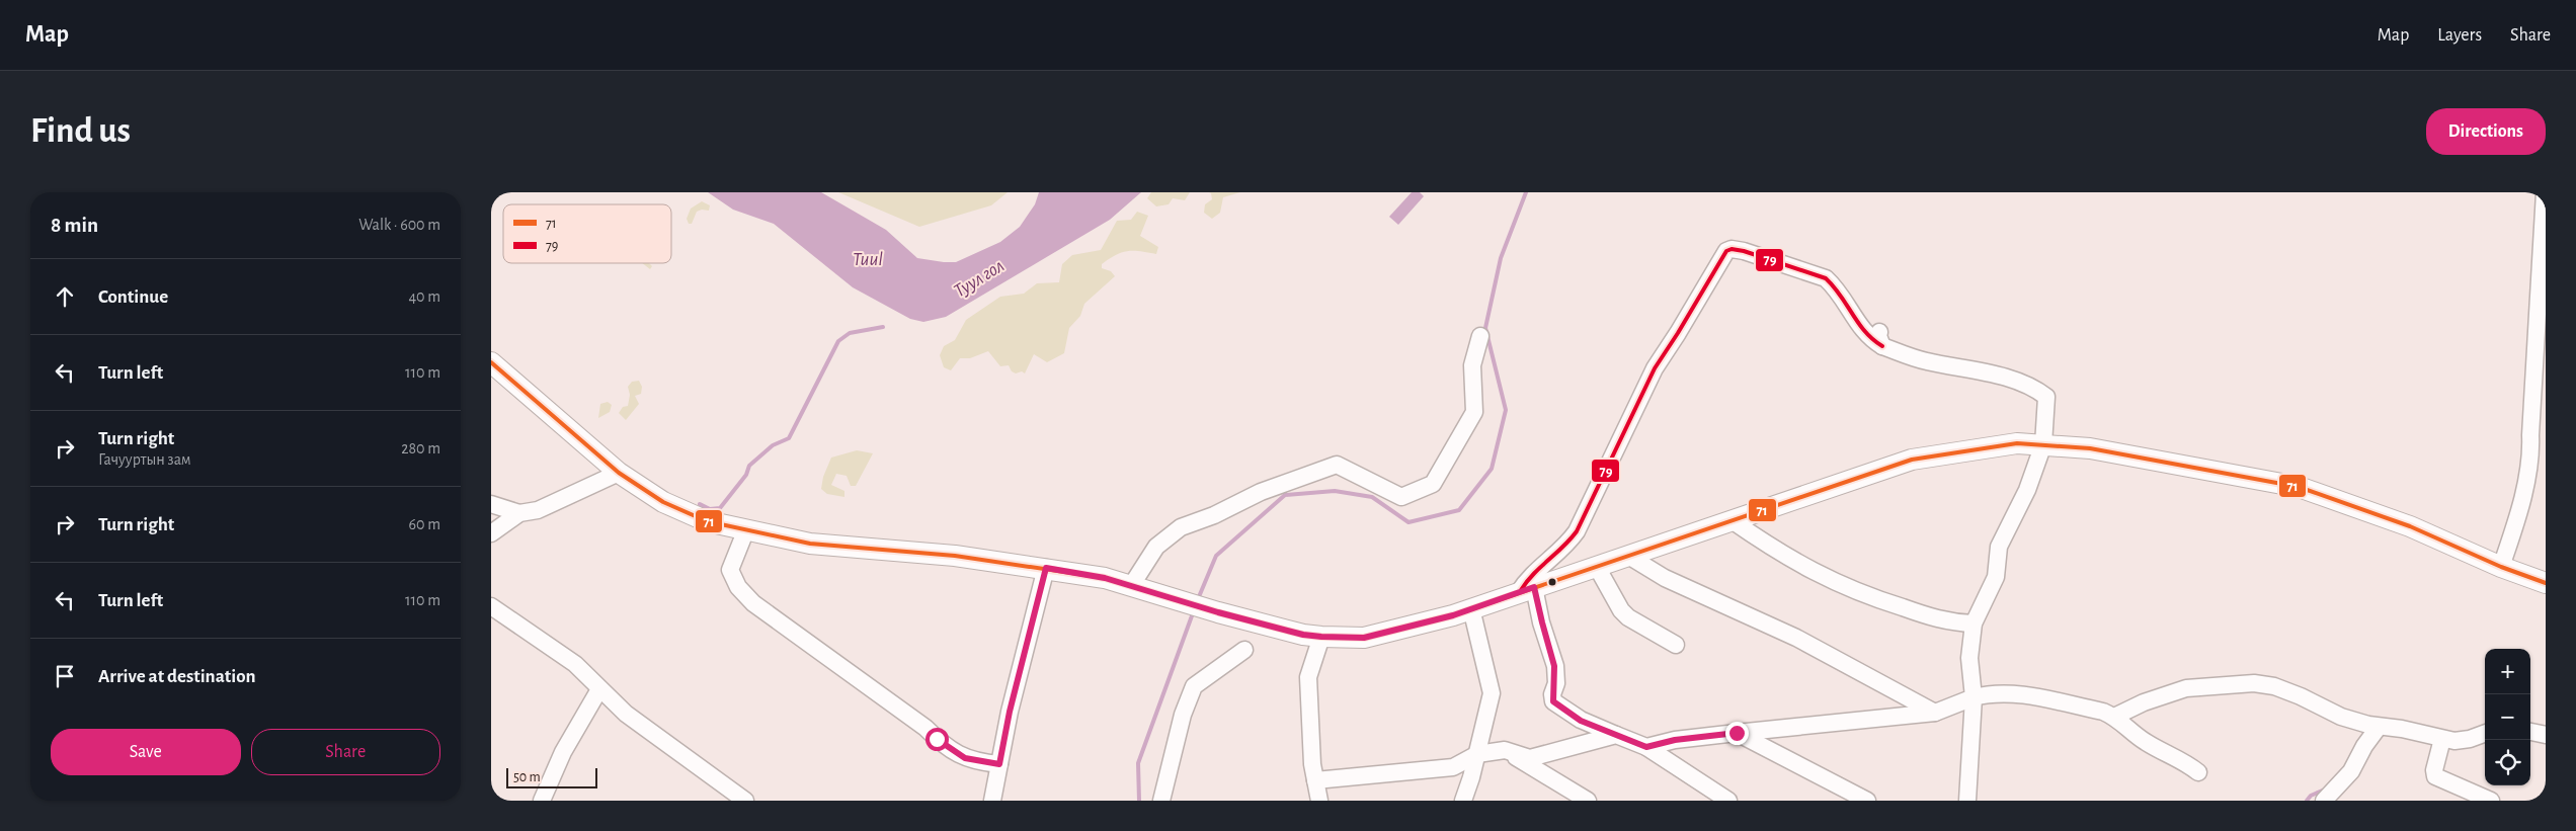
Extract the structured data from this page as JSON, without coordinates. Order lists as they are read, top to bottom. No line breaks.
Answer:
{"water":["Tuul","Туул гол"],"lines":["transit line 79","transit line 71"],"legend":["71","79"],"scale_bar":"50 m","page":{"header":"Map","nav":["Map","Layers","Share"],"buttons":["Directions",["Save","Share"]],"title":"Find us","heading":["8 min","Walk · 600 m"],"list":[["Continue","40 m"],["Turn left","110 m"],["Turn right","Гачууртын зам","280 m"],["Turn right","60 m"],["Turn left","110 m"],"Arrive at destination"],"map_buttons":["+","−"],"scale":"50 m"}}
